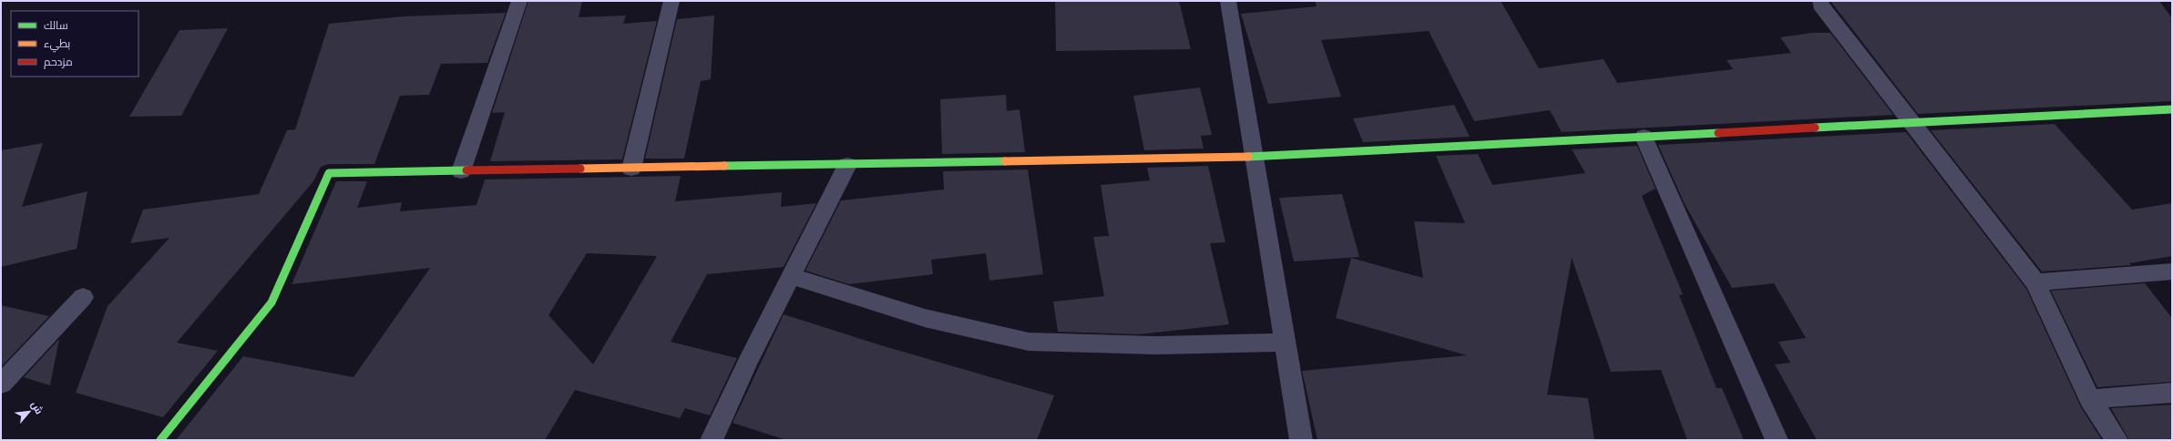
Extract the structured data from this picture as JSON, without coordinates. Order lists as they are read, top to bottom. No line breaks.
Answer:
{"legend":["سالك","بطيء","مزدحم"],"north":"top right"}
